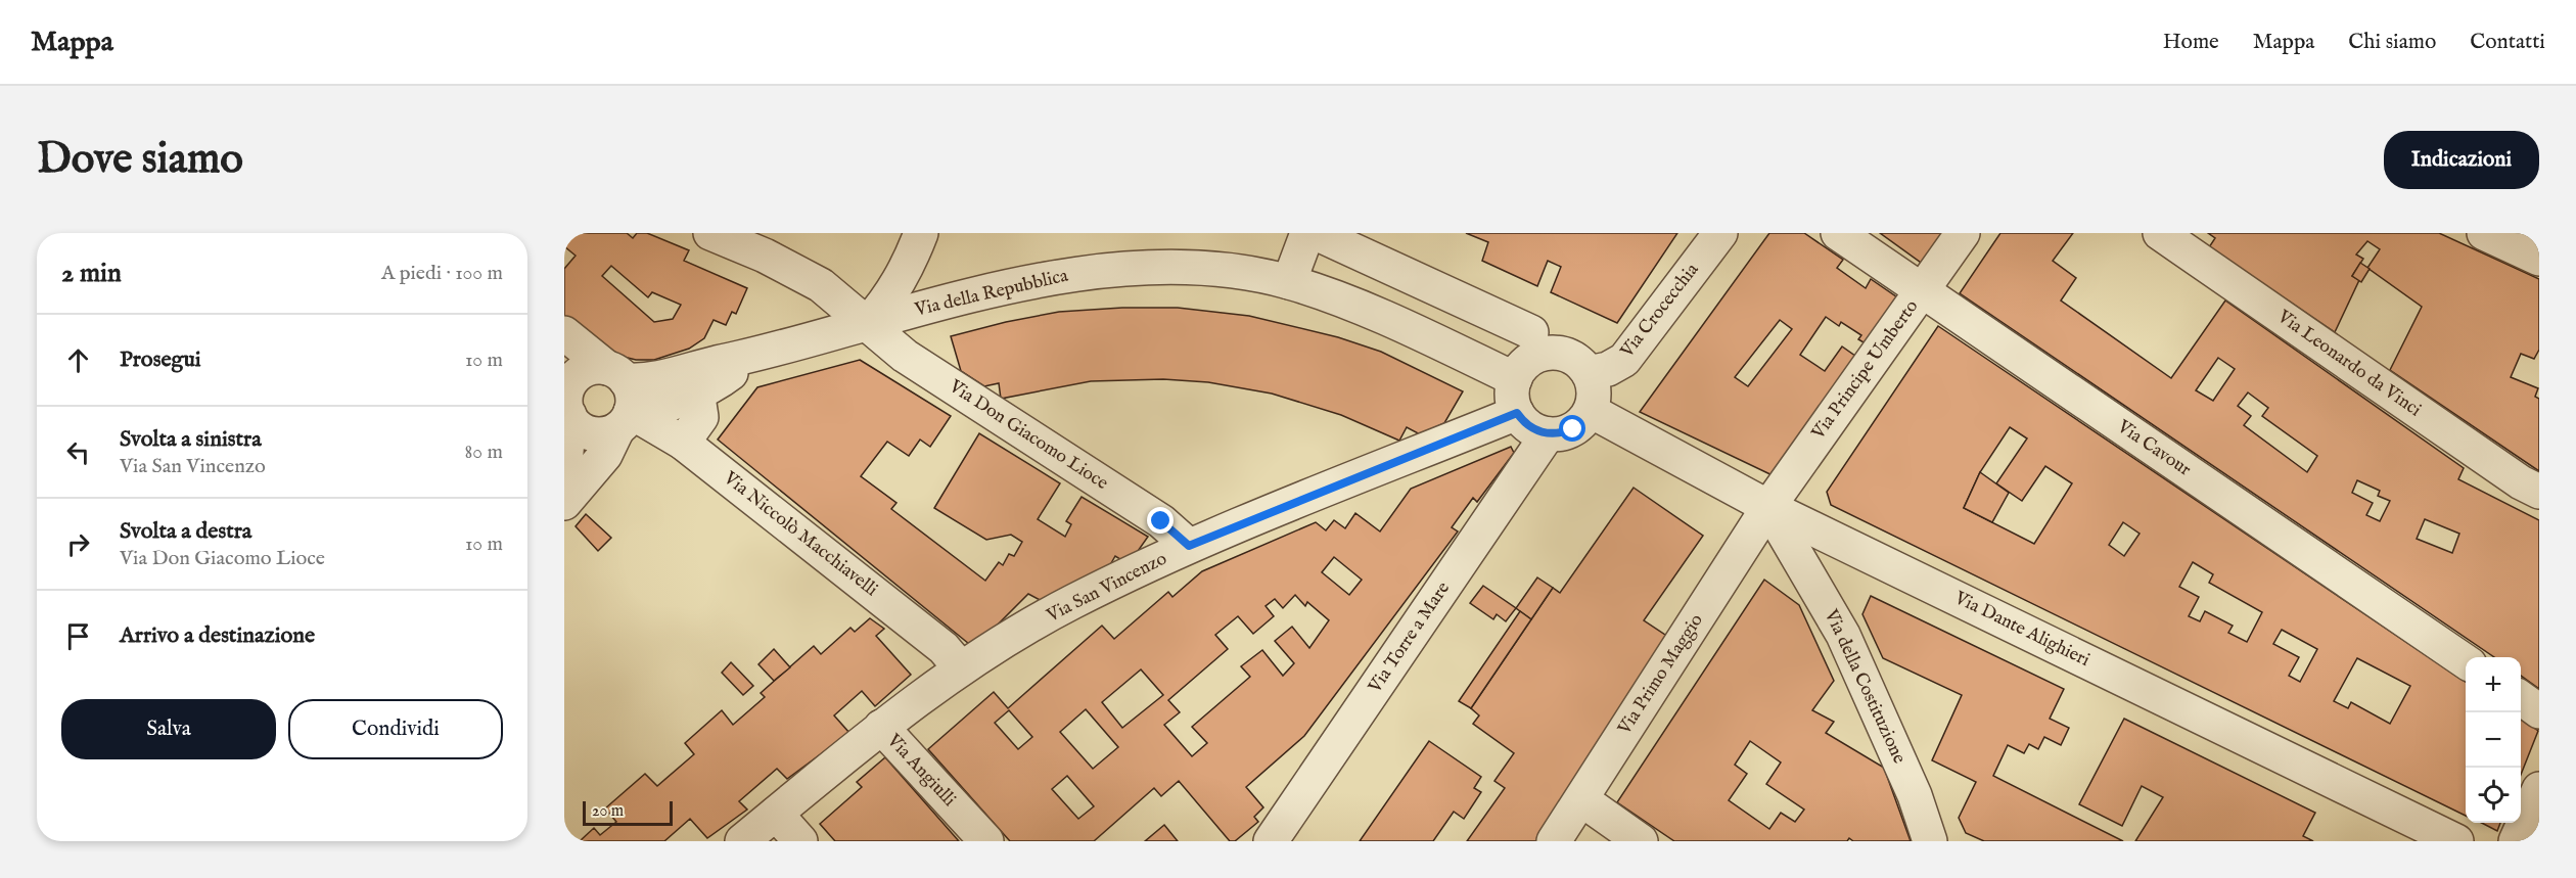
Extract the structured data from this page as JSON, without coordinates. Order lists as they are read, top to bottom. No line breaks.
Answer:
{"streets":{"street":["Via della Repubblica","Via Crocecchia","Via Leonardo da Vinci","Via Principe Umberto","Via Don Giacomo Lioce","Via Cavour","Via Niccolò Macchiavelli","Via San Vincenzo","Via Dante Alighieri","Via Torre a Mare","Via Primo Maggio","Via della Costituzione","Via Angiulli"]},"crossings":[["Via della Repubblica","Via Crocecchia"],["Via della Repubblica","Via Don Giacomo Lioce"],["Via della Repubblica","Via Niccolò Macchiavelli"],["Via della Repubblica","Via San Vincenzo"],["Via della Repubblica","Via Dante Alighieri"],["Via della Repubblica","Via Torre a Mare"],["Via Crocecchia","Via San Vincenzo"],["Via Crocecchia","Via Dante Alighieri"],["Via Crocecchia","Via Torre a Mare"],["Via Principe Umberto","Via Cavour"],["Via Principe Umberto","Via Dante Alighieri"],["Via Principe Umberto","Via Primo Maggio"],["Via Principe Umberto","Via della Costituzione"],["Via Don Giacomo Lioce","Via San Vincenzo"],["Via Niccolò Macchiavelli","Via San Vincenzo"],["Via San Vincenzo","Via Dante Alighieri"],["Via San Vincenzo","Via Torre a Mare"],["Via San Vincenzo","Via Angiulli"],["Via Dante Alighieri","Via Torre a Mare"],["Via Dante Alighieri","Via Primo Maggio"],["Via Dante Alighieri","Via della Costituzione"],["Via Primo Maggio","Via della Costituzione"]],"scale_bar":"20 m","page":{"header":"Mappa","nav":["Home","Mappa","Chi siamo","Contatti"],"buttons":["Indicazioni",["Salva","Condividi"]],"title":"Dove siamo","heading":["2 min","A piedi · 100 m"],"list":[["Prosegui","10 m"],["Svolta a sinistra","Via San Vincenzo","80 m"],["Svolta a destra","Via Don Giacomo Lioce","10 m"],"Arrivo a destinazione"],"map_buttons":["+","−"],"scale":"20 m"}}
